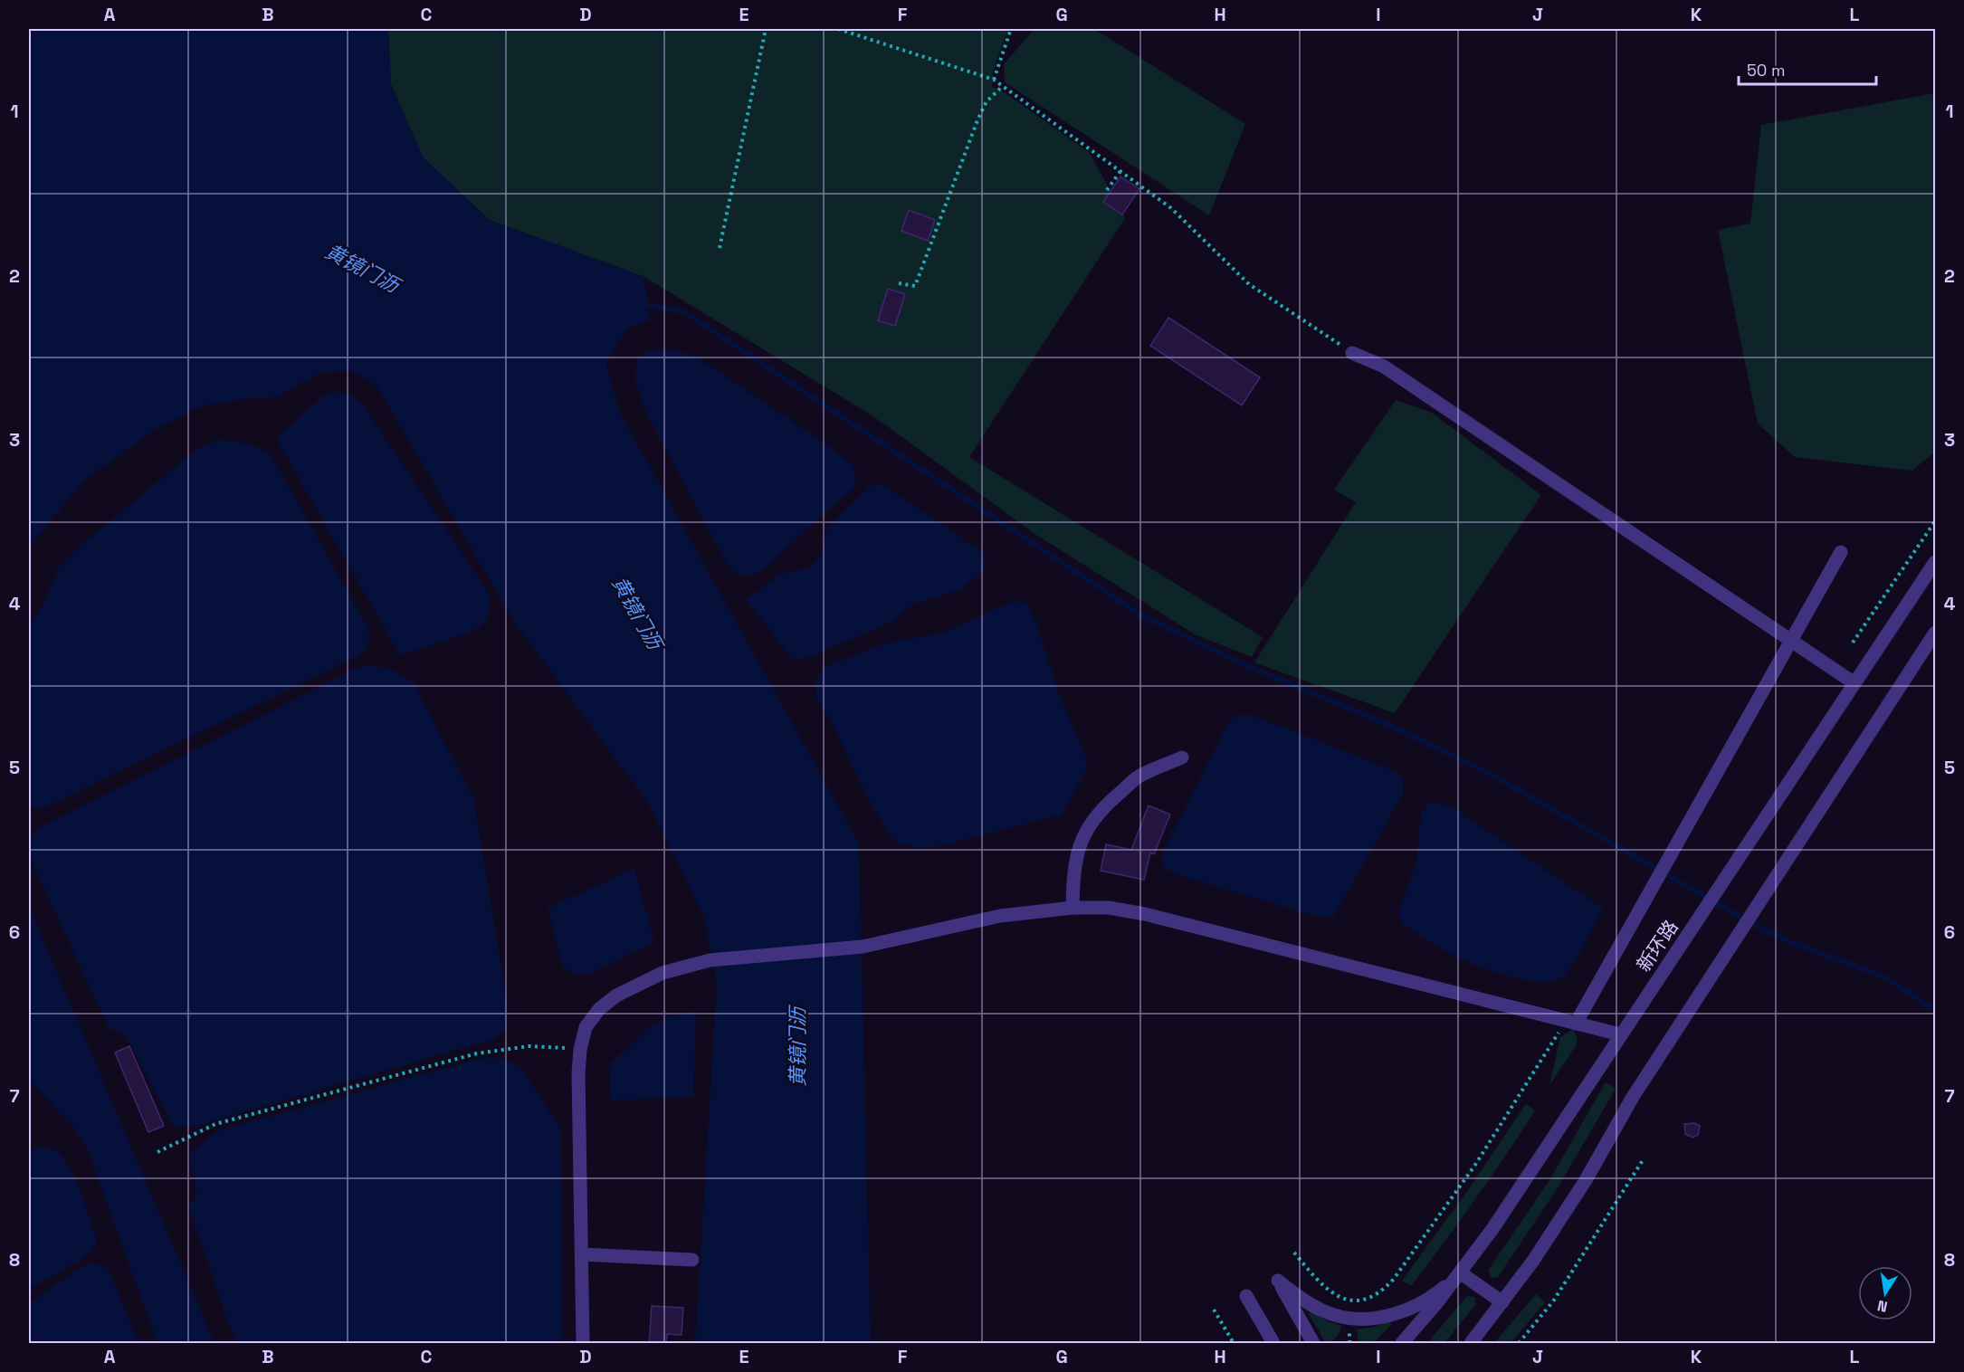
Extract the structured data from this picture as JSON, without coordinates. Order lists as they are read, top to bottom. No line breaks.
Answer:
{"streets":{"street":["新环路"]},"water":["黄镜门沥"],"scale_bar":"50 m","north":"bottom","grid":{"columns":["A","B","C","D","E","F","G","H","I","J","K","L"],"rows":["1","2","3","4","5","6","7","8"]}}
